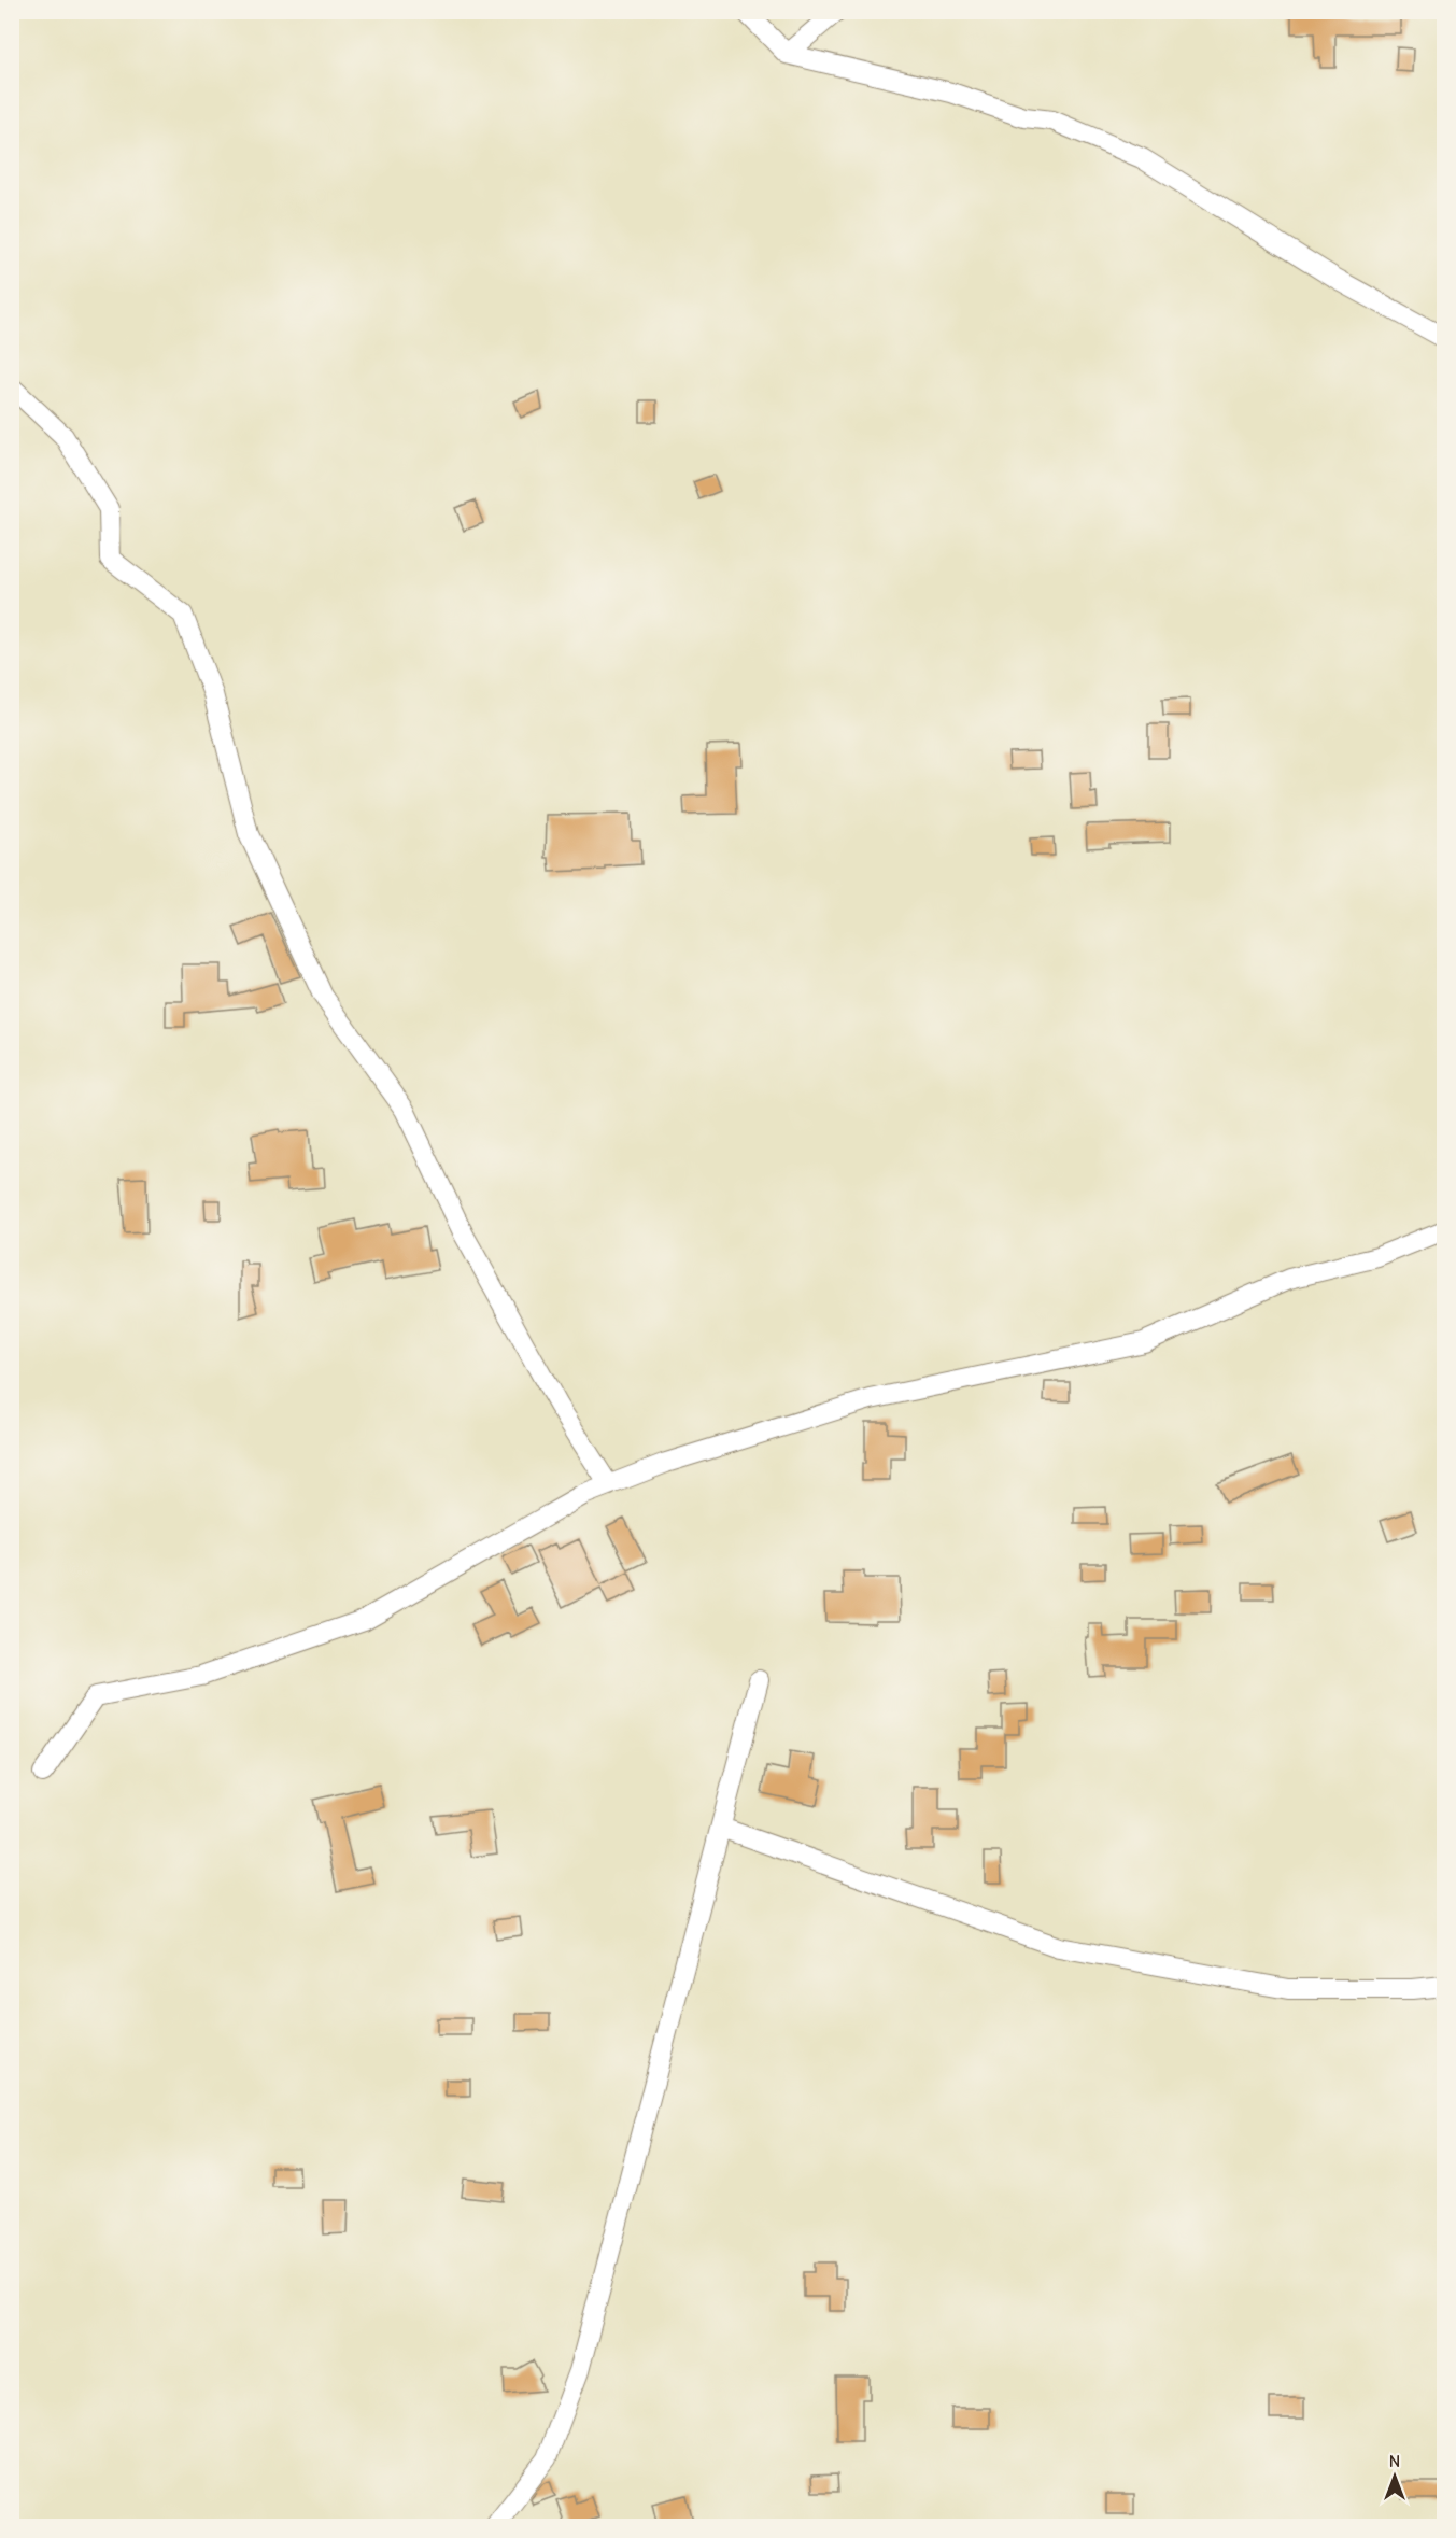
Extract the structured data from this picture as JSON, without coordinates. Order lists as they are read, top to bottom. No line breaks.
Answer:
{"north":"top"}
